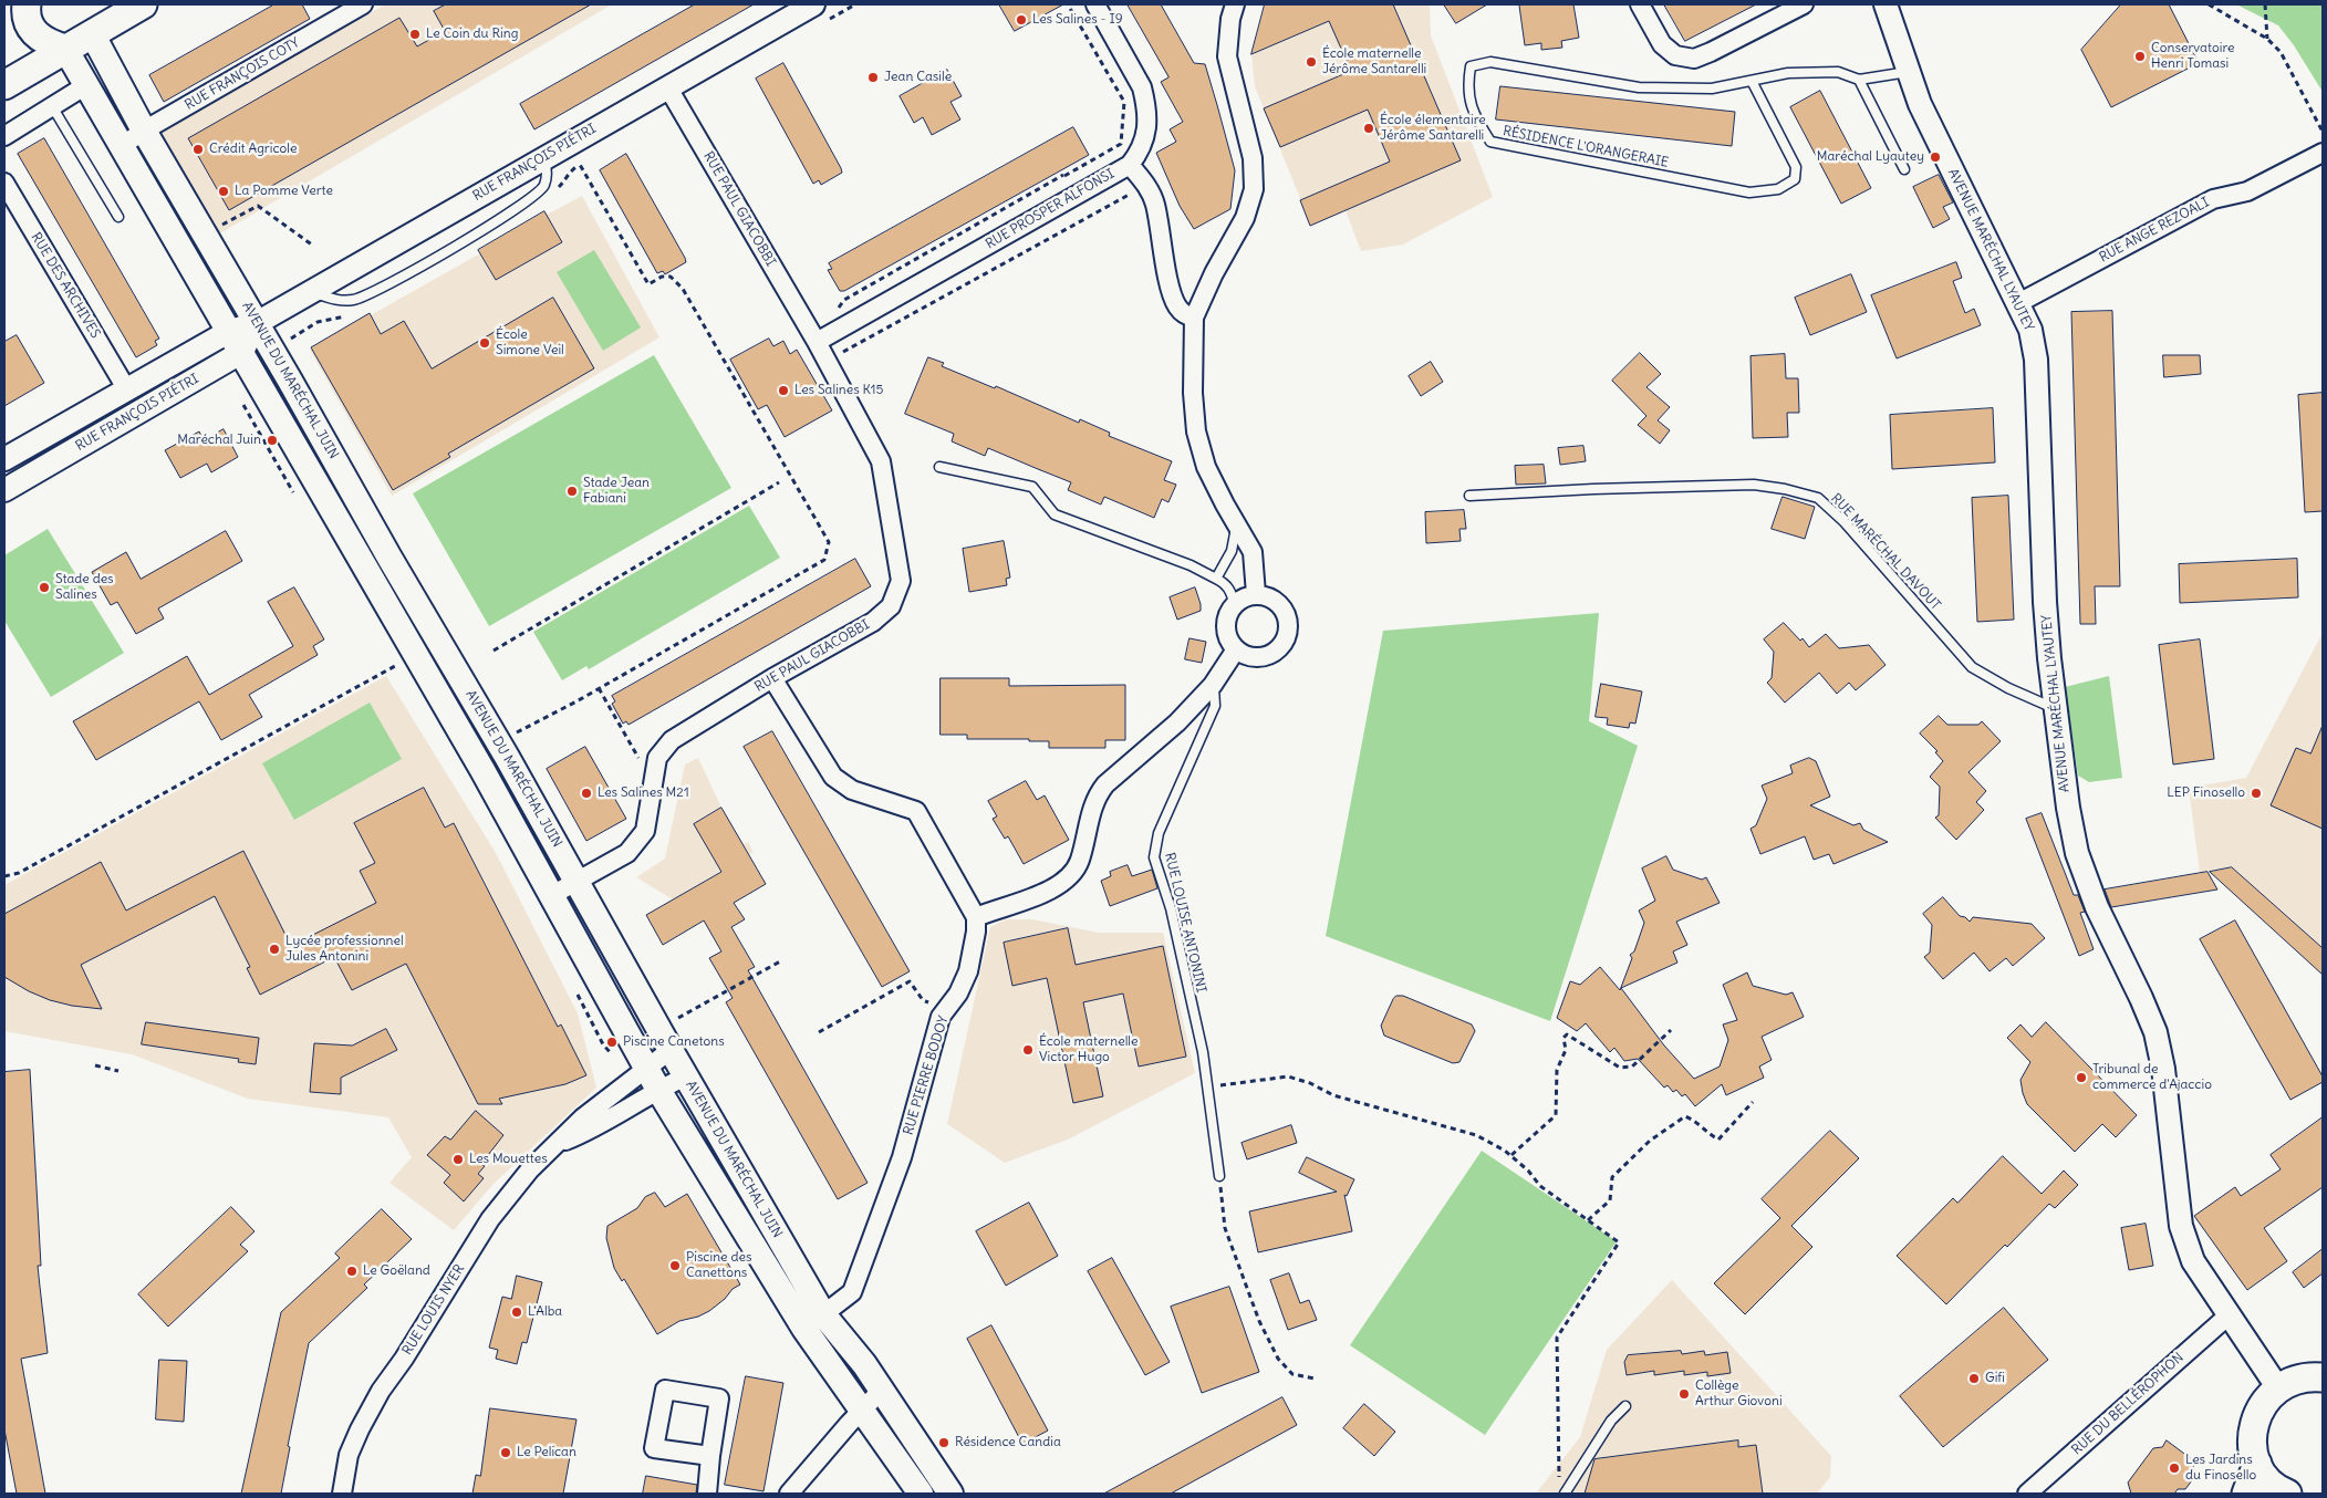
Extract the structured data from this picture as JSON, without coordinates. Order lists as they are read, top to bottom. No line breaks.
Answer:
{"streets":{"main road":["AVENUE DU MARÉCHAL JUIN"],"street":["RUE FRANÇOIS COTY","RUE FRANÇOIS PIÉTRI","RUE PAUL GIACOBBI","RUE PROSPER ALFONSI","RUE ANGE REZOALI","AVENUE MARÉCHAL LYAUTEY","RUE DES ARCHIVES","RUE PIERRE BODOY","RUE LOUIS NYER","RUE DU BELLÉROPHON"],"lane":["RÉSIDENCE L'ORANGERAIE","RUE MARÉCHAL DAVOUT","RUE LOUISE ANTONINI"]},"crossings":[["RUE FRANÇOIS COTY","AVENUE DU MARÉCHAL JUIN"],["RÉSIDENCE L'ORANGERAIE","AVENUE MARÉCHAL LYAUTEY"],["RUE FRANÇOIS PIÉTRI","RUE PAUL GIACOBBI"],["RUE FRANÇOIS PIÉTRI","RUE DES ARCHIVES"],["RUE FRANÇOIS PIÉTRI","AVENUE DU MARÉCHAL JUIN"],["RUE PAUL GIACOBBI","RUE PROSPER ALFONSI"],["RUE PAUL GIACOBBI","AVENUE DU MARÉCHAL JUIN"],["RUE ANGE REZOALI","AVENUE MARÉCHAL LYAUTEY"],["AVENUE MARÉCHAL LYAUTEY","RUE MARÉCHAL DAVOUT"],["AVENUE MARÉCHAL LYAUTEY","RUE DU BELLÉROPHON"],["AVENUE DU MARÉCHAL JUIN","RUE PIERRE BODOY"],["AVENUE DU MARÉCHAL JUIN","RUE LOUIS NYER"]],"places":["Les Salines - I9","Le Coin du Ring","Conservatoire Henri Tomasi","École maternelle Jérôme Santarelli","Jean Casile","École élementaire Jérôme Santarelli","Crédit Agricole","Maréchal Lyautey","La Pomme Verte","École Simone Veil","Les Salines K15","Maréchal Juin","Stade Jean Fabiani","Stade des Salines","Les Salines M21","LEP Finosello","Lycée professionnel Jules Antonini","Piscine Canetons","École maternelle Victor Hugo","Tribunal de commerce d'Ajaccio","Les Mouettes","Piscine des Canettons","Le Goëland","L'Alba","Gifi","Collège Arthur Giovoni","Résidence Candia","Le Pelican","Les Jardins du Finosello"]}
